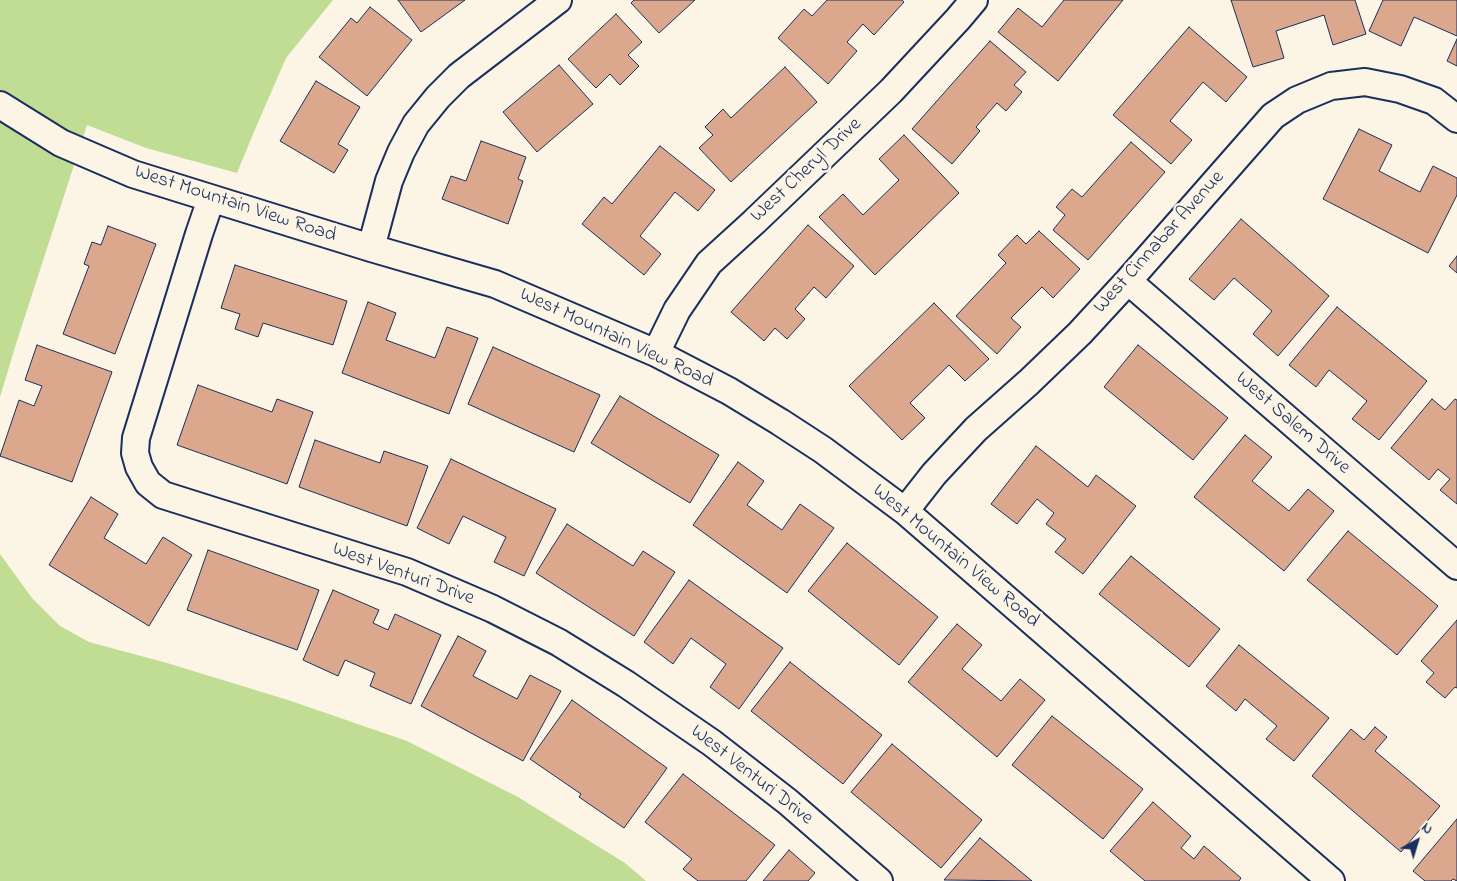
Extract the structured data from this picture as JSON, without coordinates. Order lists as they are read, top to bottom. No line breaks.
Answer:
{"streets":{"street":["West Cheryl Drive","West Mountain View Road","West Cinnabar Avenue","West Salem Drive","West Venturi Drive"]},"crossings":[["West Cheryl Drive","West Mountain View Road"],["West Mountain View Road","West Cinnabar Avenue"],["West Mountain View Road","West Venturi Drive"],["West Cinnabar Avenue","West Salem Drive"]],"north":"top right"}
